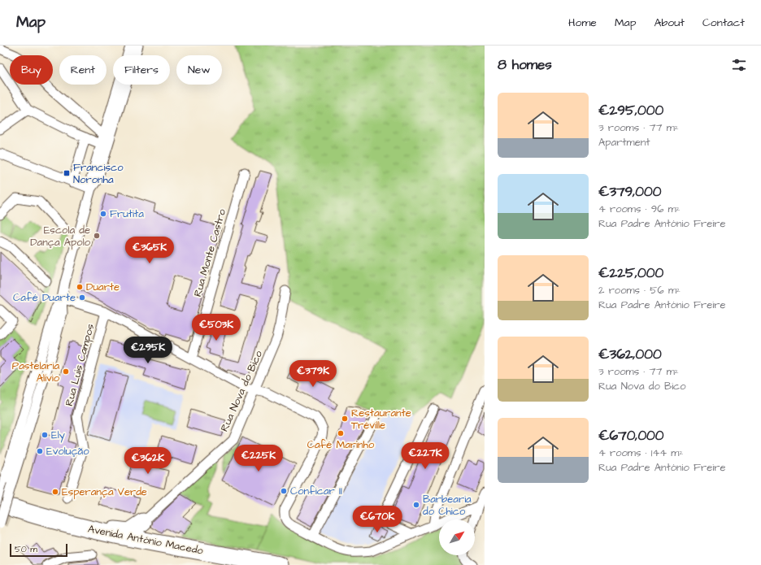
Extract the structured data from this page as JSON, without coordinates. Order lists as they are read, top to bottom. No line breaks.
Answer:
{"streets":{"highway":["Avenida António Macedo"],"street":["Rua Monte Castro","Rua Luis Campos","Rua Nova do Bico"]},"places":{"transit":["Francisco Noronha"],"other":["Frutita","Escola de Dança Apolo","Duarte","Café Duarte","Pastelaria Alívio","Restaurante Tréville","Café Marinho","Ely","Evolução","Conficar II","Esperança Verde","Barbearia do Chico"]},"scale_bar":"50 m","north":"top right","page":{"header":"Map","nav":["Home","Map","About","Contact"],"heading":"8 homes","chip":["Buy","Rent","Filters","New"],"list":[{"name":"€295,000","note":"3 rooms · 77 m² · Apartment"},{"name":"€379,000","note":"4 rooms · 96 m² · Rua Padre António Freire"},{"name":"€225,000","note":"2 rooms · 56 m² · Rua Padre António Freire"},{"name":"€362,000","note":"3 rooms · 77 m² · Rua Nova do Bico"},{"name":"€670,000","note":"4 rooms · 144 m² · Rua Padre António Freire"}],"price":["€365K","€503K","€295K","€379K","€227K","€225K","€362K","€670K"],"scale":"50 m"}}
